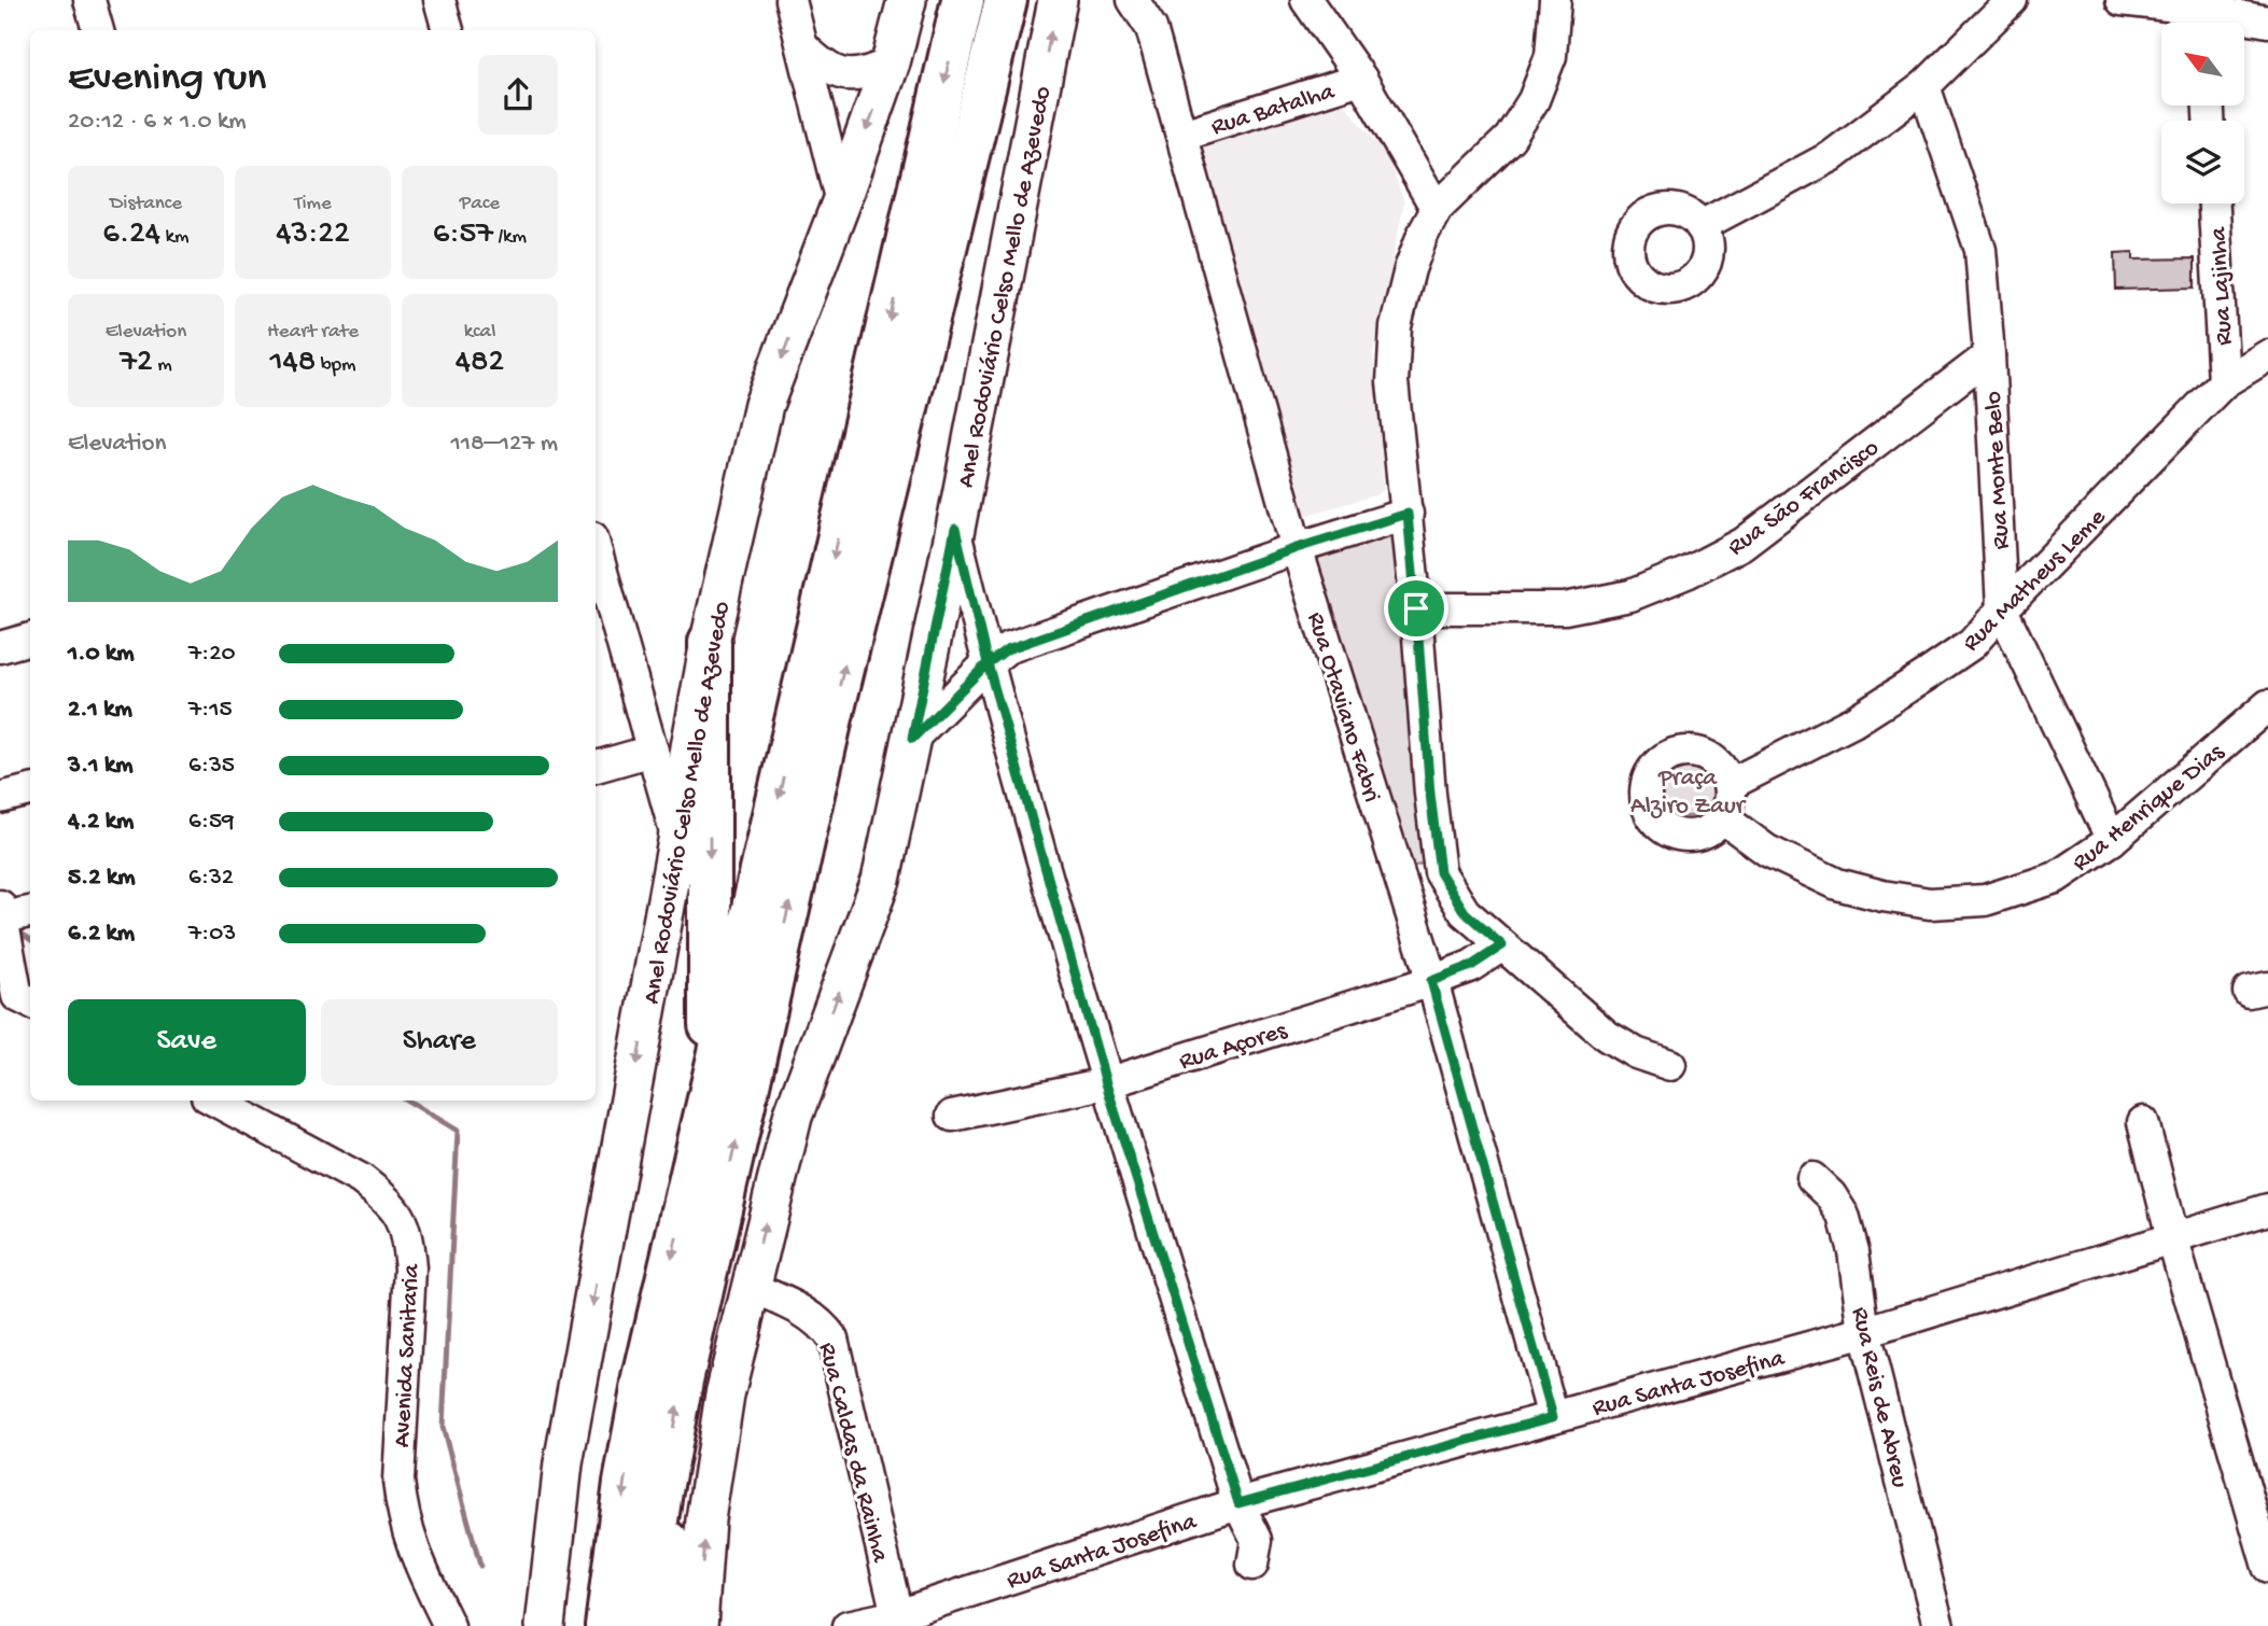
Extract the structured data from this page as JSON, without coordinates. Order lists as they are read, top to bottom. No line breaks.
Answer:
{"streets":{"main road":["Anel Rodoviário Celso Mello de Azevedo"],"street":["Rua Batalha","Rua Lajinha","Rua Monte Belo","Rua São Francisco","Rua Matheus Leme","Rua Otaviano Fabri","Rua Henrique Dias","Rua Açores","Avenida Sanitaria","Rua Santa Josefina","Rua Reis de Abreu","Rua Caldas da Rainha"]},"crossings":[["Rua Batalha","Rua Otaviano Fabri"],["Anel Rodoviário Celso Mello de Azevedo","Rua Caldas da Rainha"],["Rua Lajinha","Rua Matheus Leme"],["Rua Monte Belo","Rua São Francisco"],["Rua Monte Belo","Rua Matheus Leme"],["Rua Monte Belo","Rua Henrique Dias"],["Rua Matheus Leme","Rua Henrique Dias"],["Rua Otaviano Fabri","Rua Açores"],["Rua Otaviano Fabri","Rua Santa Josefina"],["Rua Santa Josefina","Rua Reis de Abreu"],["Rua Santa Josefina","Rua Caldas da Rainha"]],"parks":["Praça Alziro Zaur"],"north":"top left","page":{"heading":["Evening run","20:12 · 6 × 1.0 km"],"stats":[["Distance","6.24 km"],["Time","43:22"],["Pace","6:57 /km"],["Elevation","72 m"],["Heart rate","148 bpm"],["kcal","482"]],"chart":["Elevation","118–127 m"],"list":[{"name":"1.0 km","note":"7:20"},{"name":"2.1 km","note":"7:15"},{"name":"3.1 km","note":"6:35"},{"name":"4.2 km","note":"6:59"},{"name":"5.2 km","note":"6:32"},{"name":"6.2 km","note":"7:03"}],"buttons":["Save","Share"]}}
